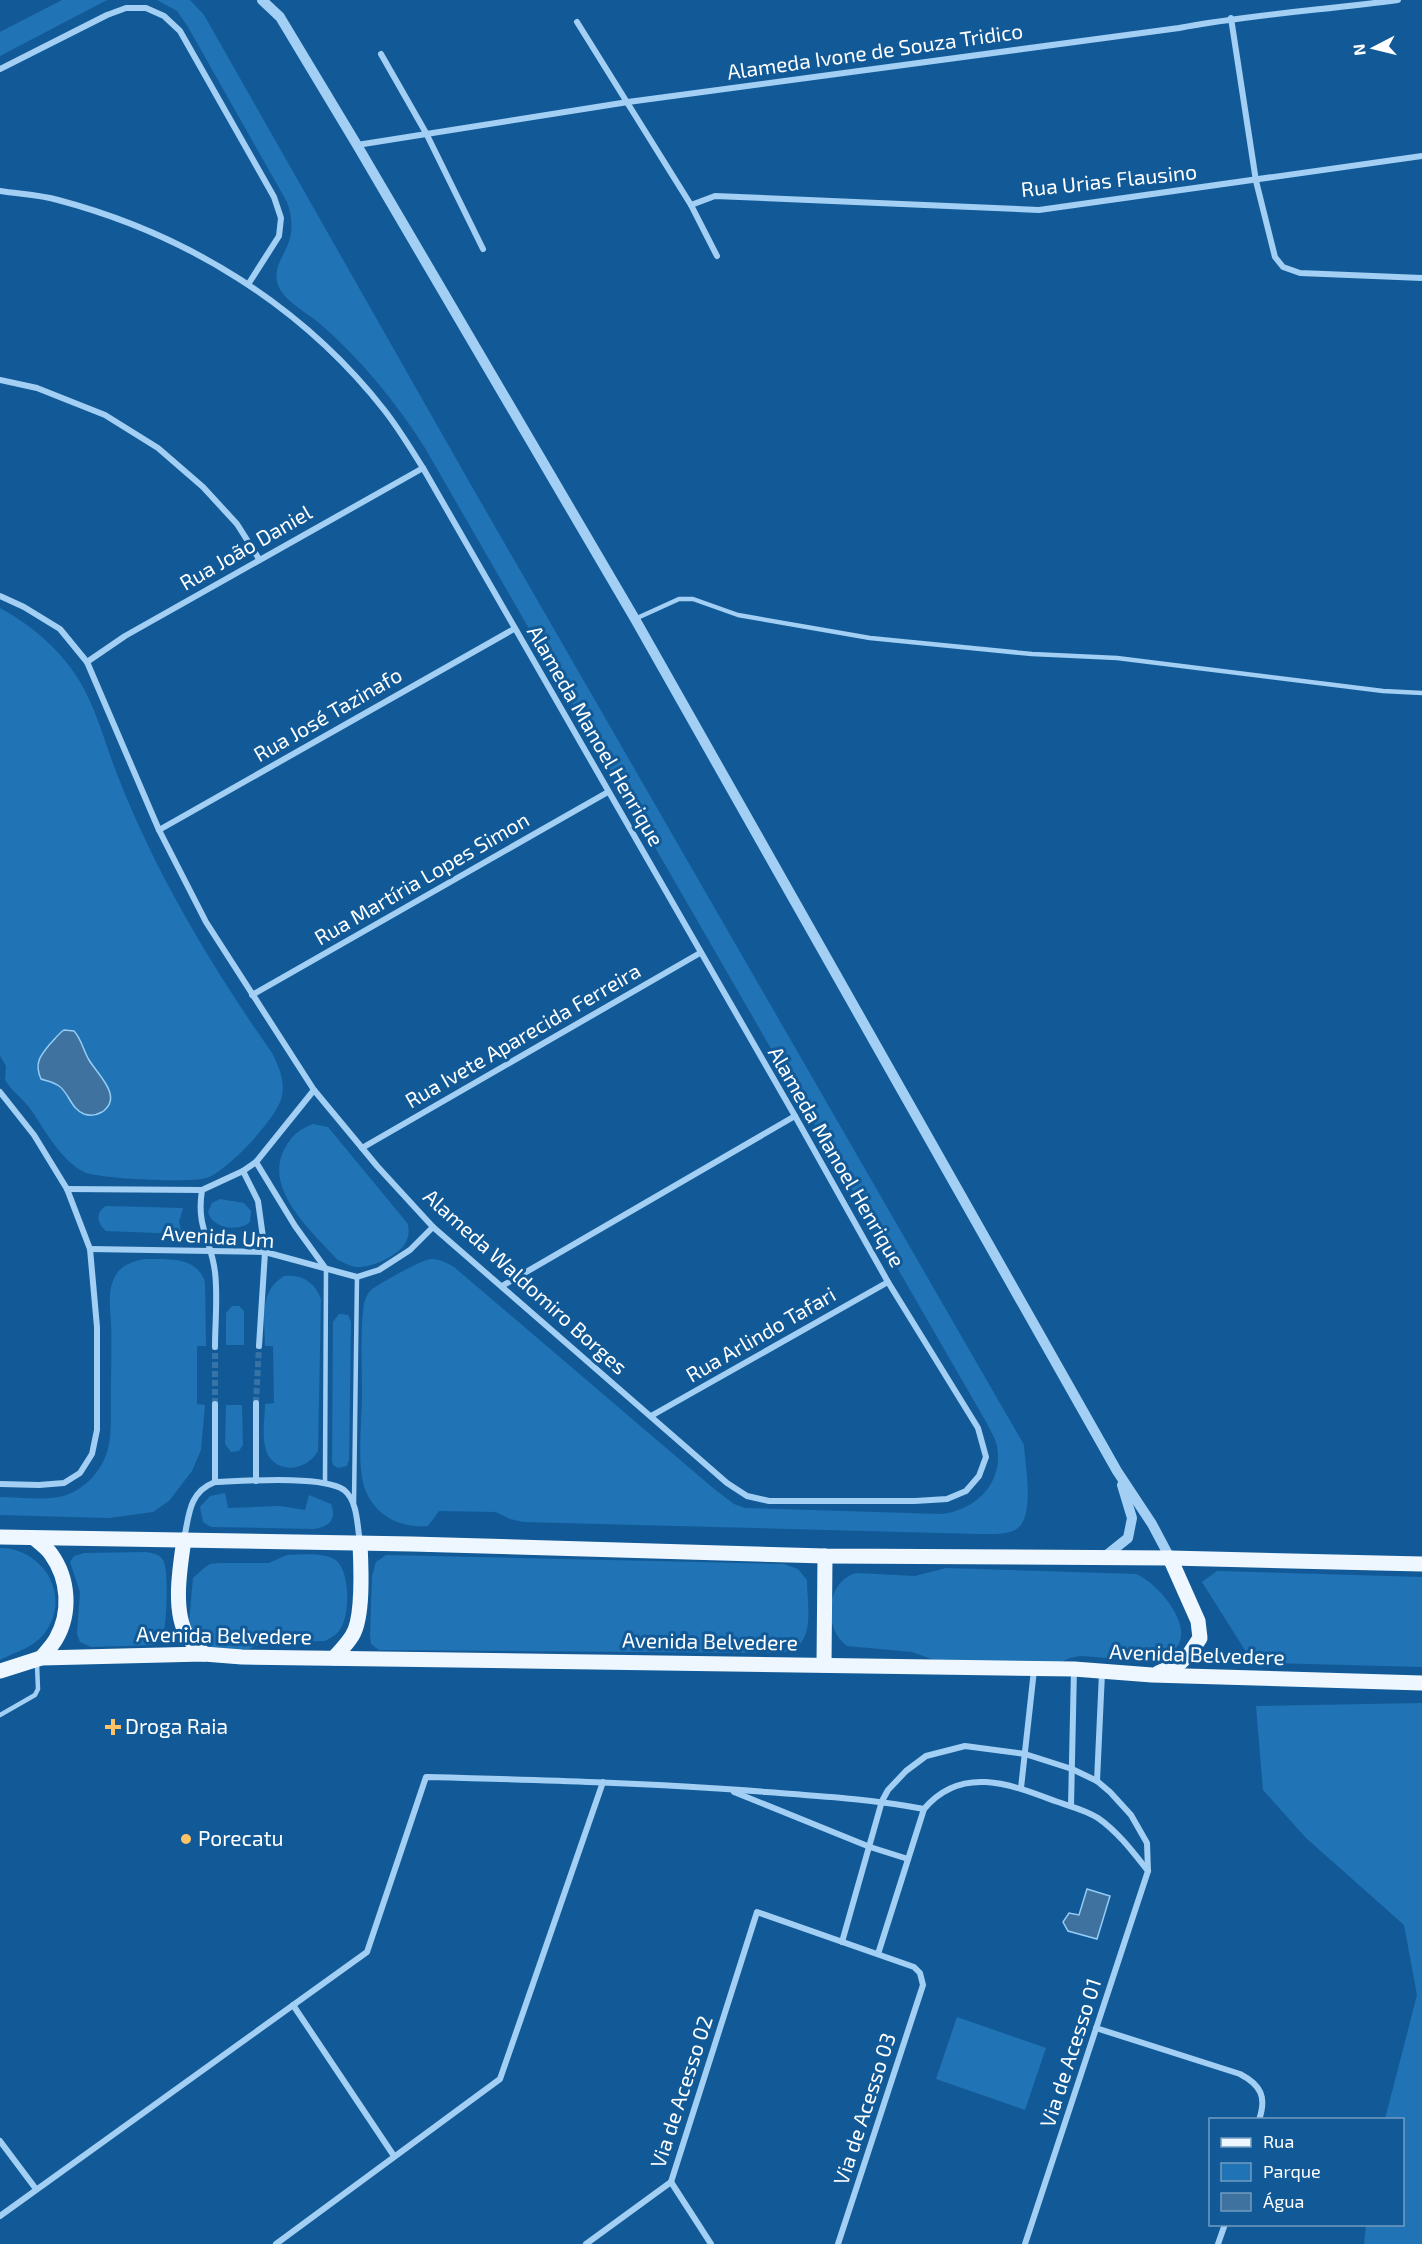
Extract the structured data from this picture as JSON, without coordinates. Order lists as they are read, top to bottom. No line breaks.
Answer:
{"streets":{"main road":["Avenida Belvedere"],"street":["Alameda Ivone de Souza Tridico","Rua Urias Flausino","Rua João Daniel","Rua José Tazinafo","Alameda Manoel Henrique","Rua Martíria Lopes Simon","Rua Ivete Aparecida Ferreira","Avenida Um","Alameda Waldomiro Borges","Rua Arlindo Tafari","Via de Acesso 01","Via de Acesso 02","Via de Acesso 03"]},"crossings":[["Rua João Daniel","Alameda Manoel Henrique"],["Rua João Daniel","Alameda Waldomiro Borges"],["Rua José Tazinafo","Alameda Manoel Henrique"],["Rua José Tazinafo","Alameda Waldomiro Borges"],["Alameda Manoel Henrique","Rua Martíria Lopes Simon"],["Alameda Manoel Henrique","Rua Ivete Aparecida Ferreira"],["Alameda Manoel Henrique","Alameda Waldomiro Borges"],["Alameda Manoel Henrique","Rua Arlindo Tafari"],["Rua Martíria Lopes Simon","Alameda Waldomiro Borges"],["Rua Ivete Aparecida Ferreira","Alameda Waldomiro Borges"],["Avenida Um","Alameda Waldomiro Borges"],["Alameda Waldomiro Borges","Rua Arlindo Tafari"]],"places":{"health":["Droga Raia"],"other":["Porecatu"]},"legend":["Rua","Parque","Água"],"north":"left"}
